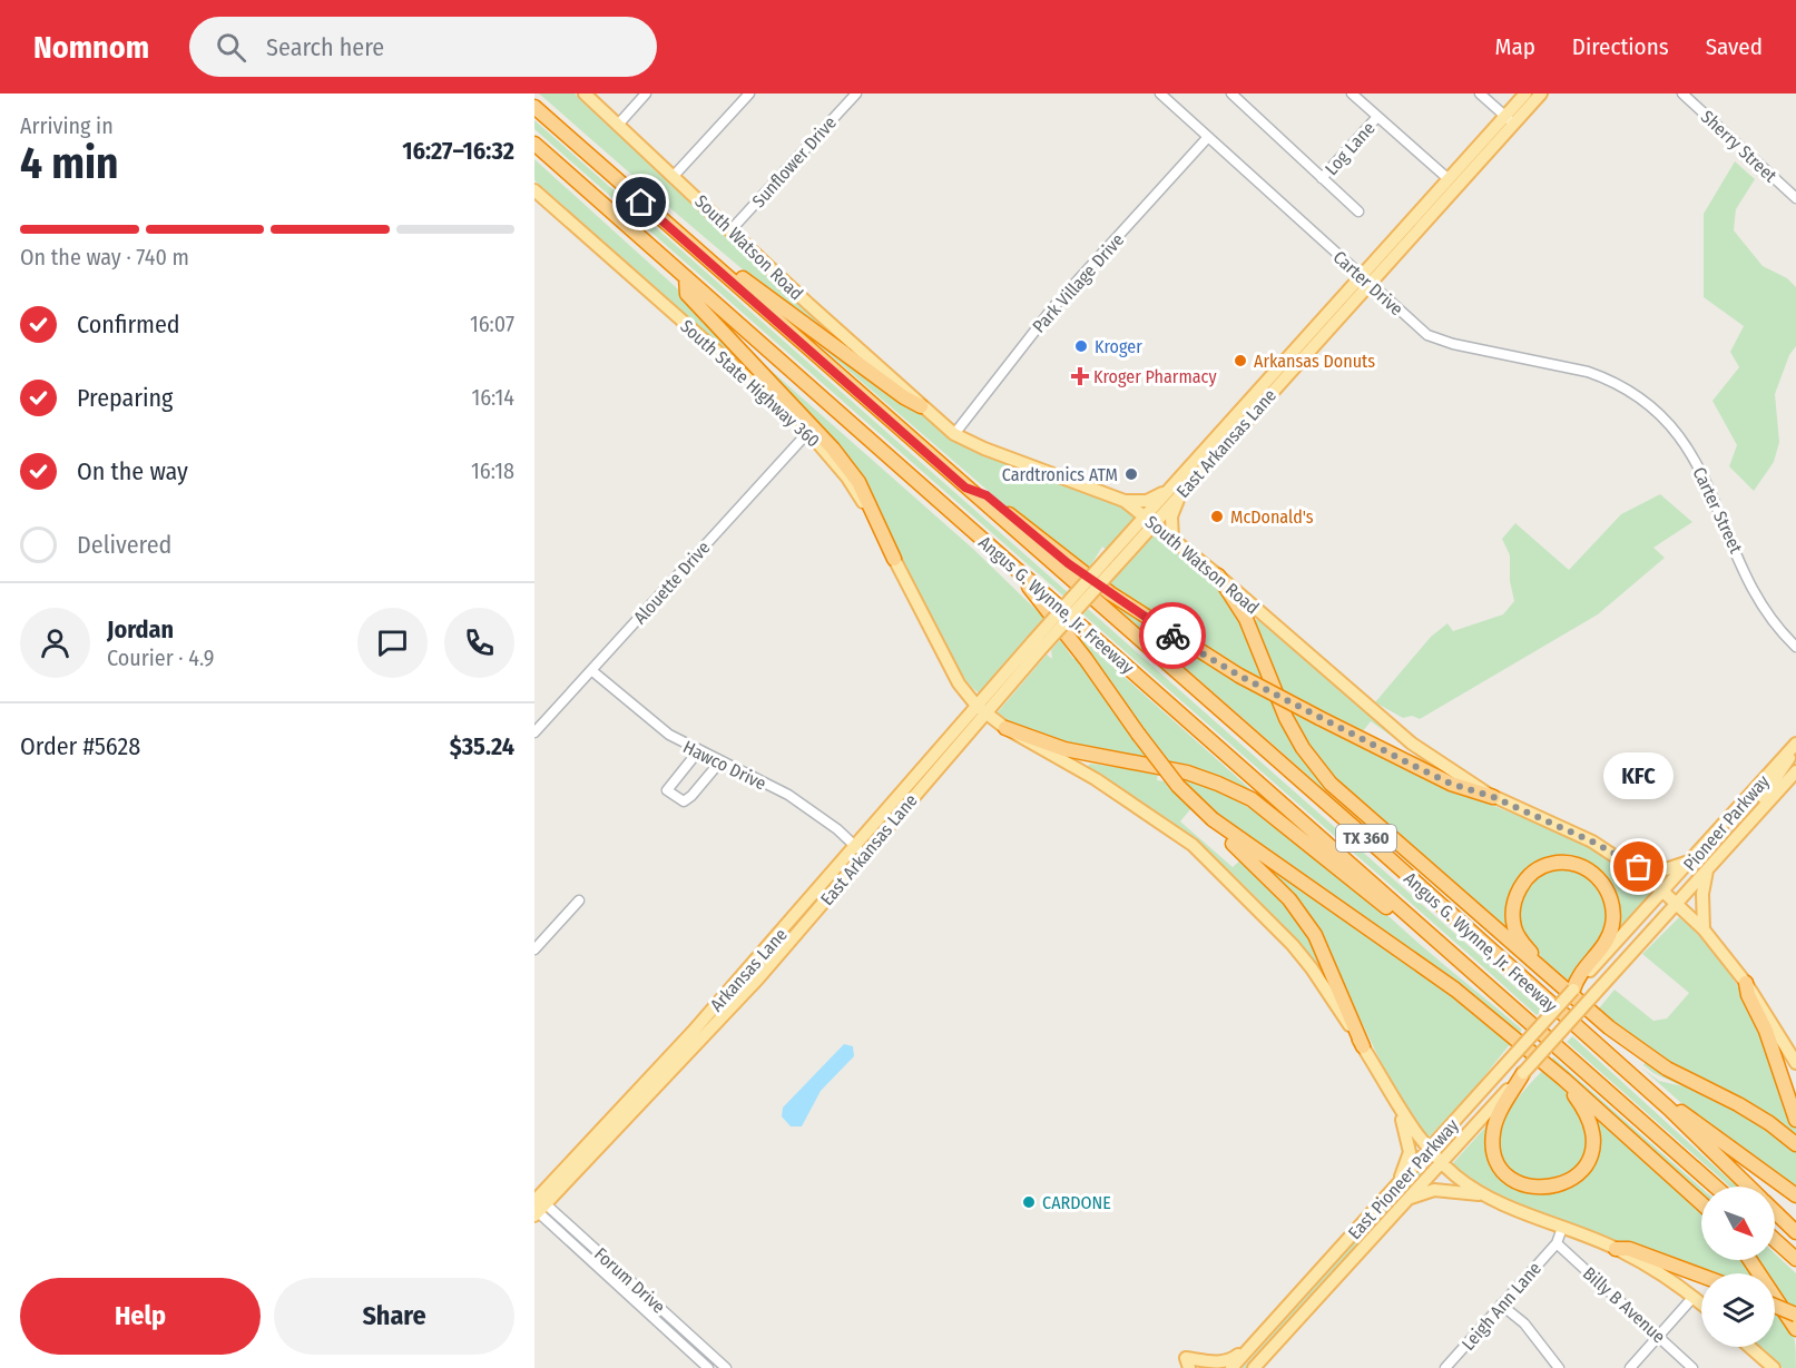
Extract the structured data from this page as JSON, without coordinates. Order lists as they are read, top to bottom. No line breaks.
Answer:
{"streets":{"highway":["Angus G. Wynne, Jr. Freeway","TX 360"],"main road":["South Watson Road","South State Highway 360","East Arkansas Lane","Pioneer Parkway","Arkansas Lane","East Pioneer Parkway"],"street":["Sherry Street","Log Lane","Sunflower Drive","Park Village Drive","Carter Drive","Carter Street","Alouette Drive","Hawco Drive","Forum Drive","Billy B Avenue","Leigh Ann Lane"]},"crossings":[["Sunflower Drive","South Watson Road"],["South Watson Road","Park Village Drive"],["South Watson Road","East Arkansas Lane"],["South Watson Road","Pioneer Parkway"],["Park Village Drive","Carter Drive"],["Carter Drive","East Arkansas Lane"],["Carter Drive","Carter Street"],["South State Highway 360","East Arkansas Lane"],["South State Highway 360","Alouette Drive"],["East Arkansas Lane","Hawco Drive"],["East Arkansas Lane","Arkansas Lane"],["Alouette Drive","Hawco Drive"],["Hawco Drive","Arkansas Lane"],["Pioneer Parkway","East Pioneer Parkway"],["Arkansas Lane","Forum Drive"],["Billy B Avenue","Leigh Ann Lane"]],"places":{"other":["Kroger","Arkansas Donuts","Cardtronics ATM","McDonald's","KFC","CARDONE"],"health":["Kroger Pharmacy"]},"north":"bottom right","page":{"header":"Nomnom","search":"Search here","nav":["Map","Directions","Saved"],"heading":["4 min","Arriving in","16:27–16:32"],"panel":["Jordan","Courier · 4.9","Order #5628","$35.24"],"bar":"On the way · 740 m","list":[["Confirmed","16:07"],["Preparing","16:14"],["On the way","16:18"],"Delivered"],"bubble":"KFC","buttons":["Help","Share"]}}
